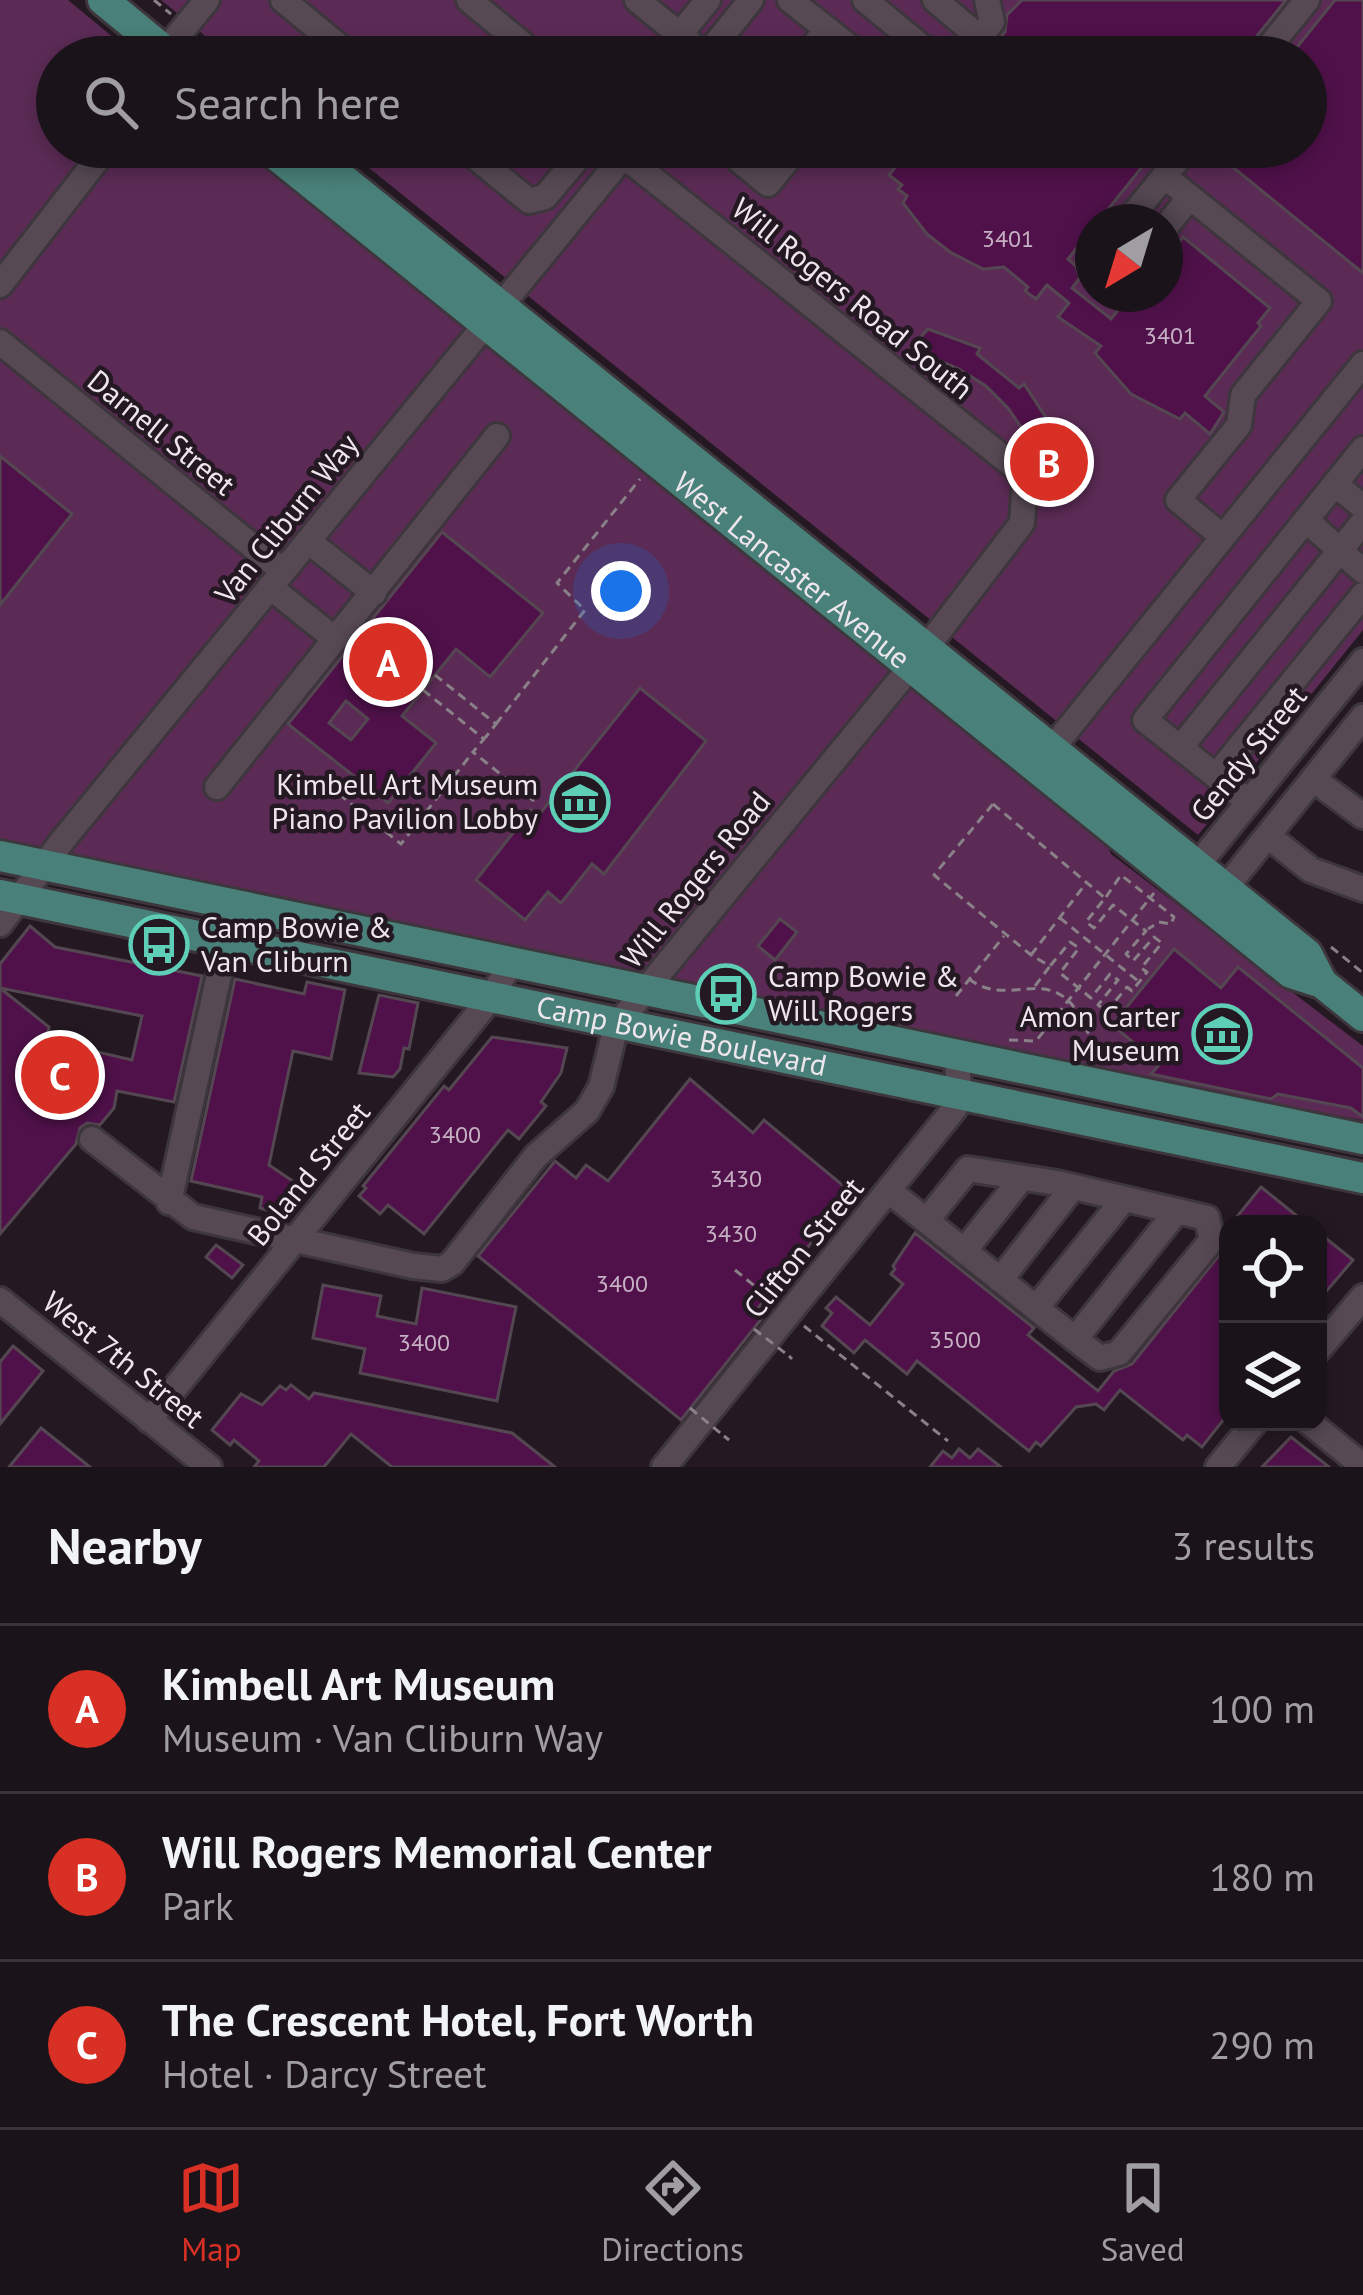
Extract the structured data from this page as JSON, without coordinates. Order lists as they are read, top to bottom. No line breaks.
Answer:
{"streets":{"main road":["West Lancaster Avenue","Camp Bowie Boulevard"],"street":["Will Rogers Road South","Darnell Street","Van Cliburn Way","Gendy Street","Will Rogers Road","Boland Street","Clifton Street","West 7th Street"]},"crossings":[["Will Rogers Road South","Will Rogers Road"],["Darnell Street","Van Cliburn Way"],["Van Cliburn Way","West Lancaster Avenue"],["Van Cliburn Way","Camp Bowie Boulevard"],["West Lancaster Avenue","Gendy Street"],["West Lancaster Avenue","Will Rogers Road"],["Will Rogers Road","Camp Bowie Boulevard"],["Will Rogers Road","Boland Street"],["Camp Bowie Boulevard","Boland Street"],["Camp Bowie Boulevard","Clifton Street"],["Boland Street","West 7th Street"]],"places":{"museum":["Kimbell Art Museum Piano Pavilion Lobby","Amon Carter Museum"],"bus stop":["Camp Bowie & Van Cliburn","Camp Bowie & Will Rogers"]},"house_numbers":["3401","3401","3400","3430","3430","3400","3500","3400"],"north":"bottom left","page":{"search":"Search here","pins":["B","A","C"],"heading":["Nearby","3 results"],"list":[{"mark":"A","name":"Kimbell Art Museum","note":"Museum · Van Cliburn Way","value":"100 m"},{"mark":"B","name":"Will Rogers Memorial Center","note":"Park","value":"180 m"},{"mark":"C","name":"The Crescent Hotel, Fort Worth","note":"Hotel · Darcy Street","value":"290 m"}],"nav":["Map","Directions","Saved"]}}
